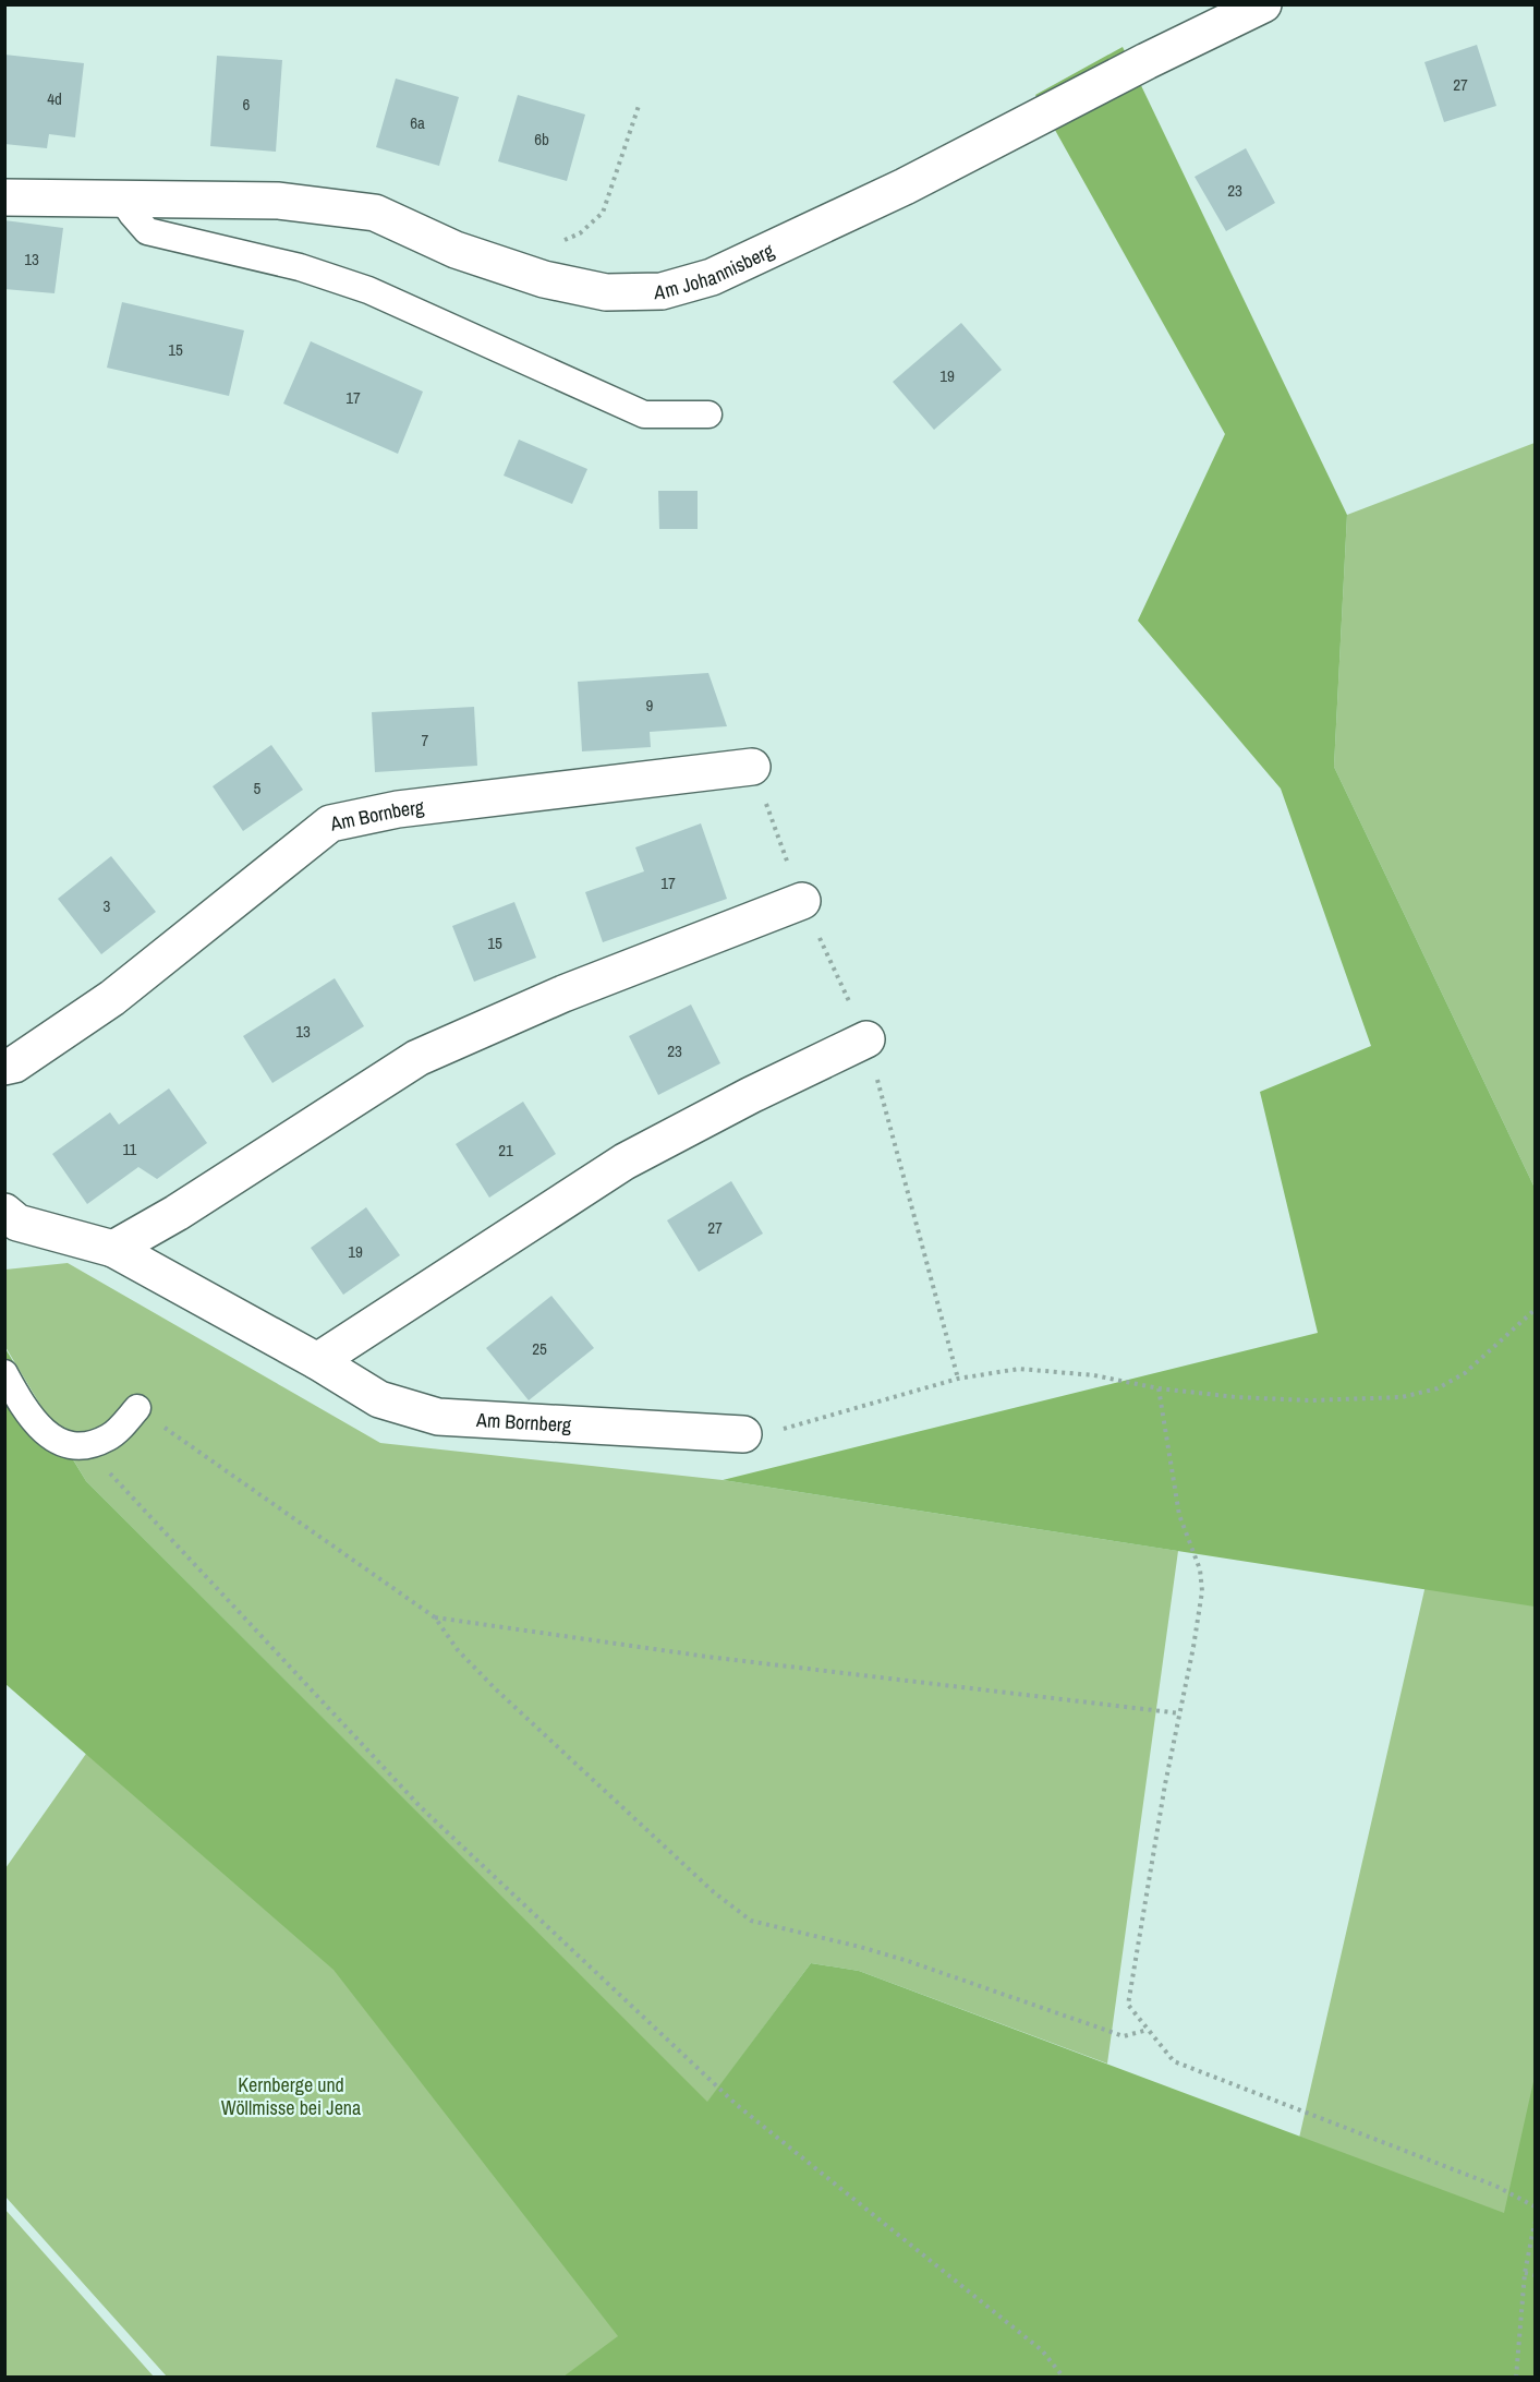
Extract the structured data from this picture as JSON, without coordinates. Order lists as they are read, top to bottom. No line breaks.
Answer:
{"streets":{"street":["Am Johannisberg","Am Bornberg"]},"parks":["Kernberge und Wöllmisse bei Jena"],"house_numbers":["27","4d","6","6a","6b","23","13","15","19","17","9","7","5","17","3","15","13","23","11","21","27","19","25"]}
